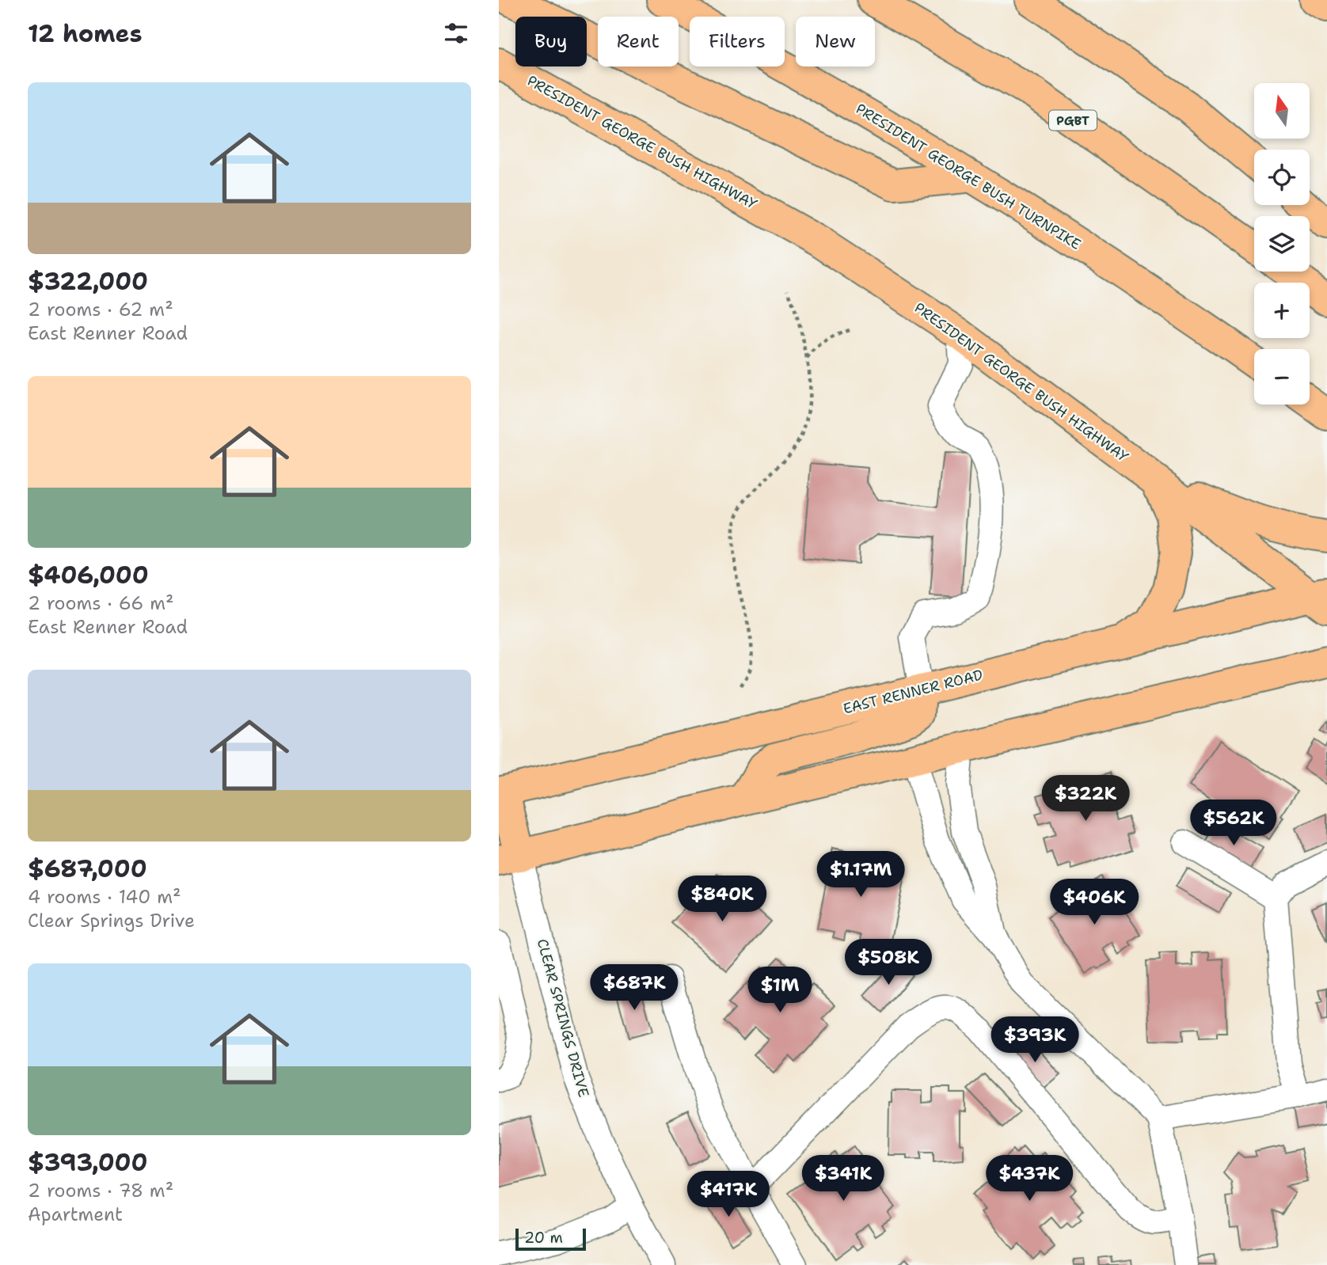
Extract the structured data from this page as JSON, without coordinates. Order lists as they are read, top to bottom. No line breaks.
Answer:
{"streets":{"main road":["PGBT","PRESIDENT GEORGE BUSH HIGHWAY","PRESIDENT GEORGE BUSH TURNPIKE","EAST RENNER ROAD"],"street":["CLEAR SPRINGS DRIVE"]},"crossings":[["PRESIDENT GEORGE BUSH HIGHWAY","EAST RENNER ROAD"]],"scale_bar":"20 m","north":"top","page":{"heading":"12 homes","chip":["Buy","Rent","Filters","New"],"list":[{"name":"$322,000","note":"2 rooms · 62 m² · East Renner Road"},{"name":"$406,000","note":"2 rooms · 66 m² · East Renner Road"},{"name":"$687,000","note":"4 rooms · 140 m² · Clear Springs Drive"},{"name":"$393,000","note":"2 rooms · 78 m² · Apartment"}],"map_buttons":["+","−"],"price":["$322K","$562K","$1.17M","$840K","$406K","$508K","$687K","$1M","$393K","$341K","$437K","$417K"],"scale":"20 m"}}
